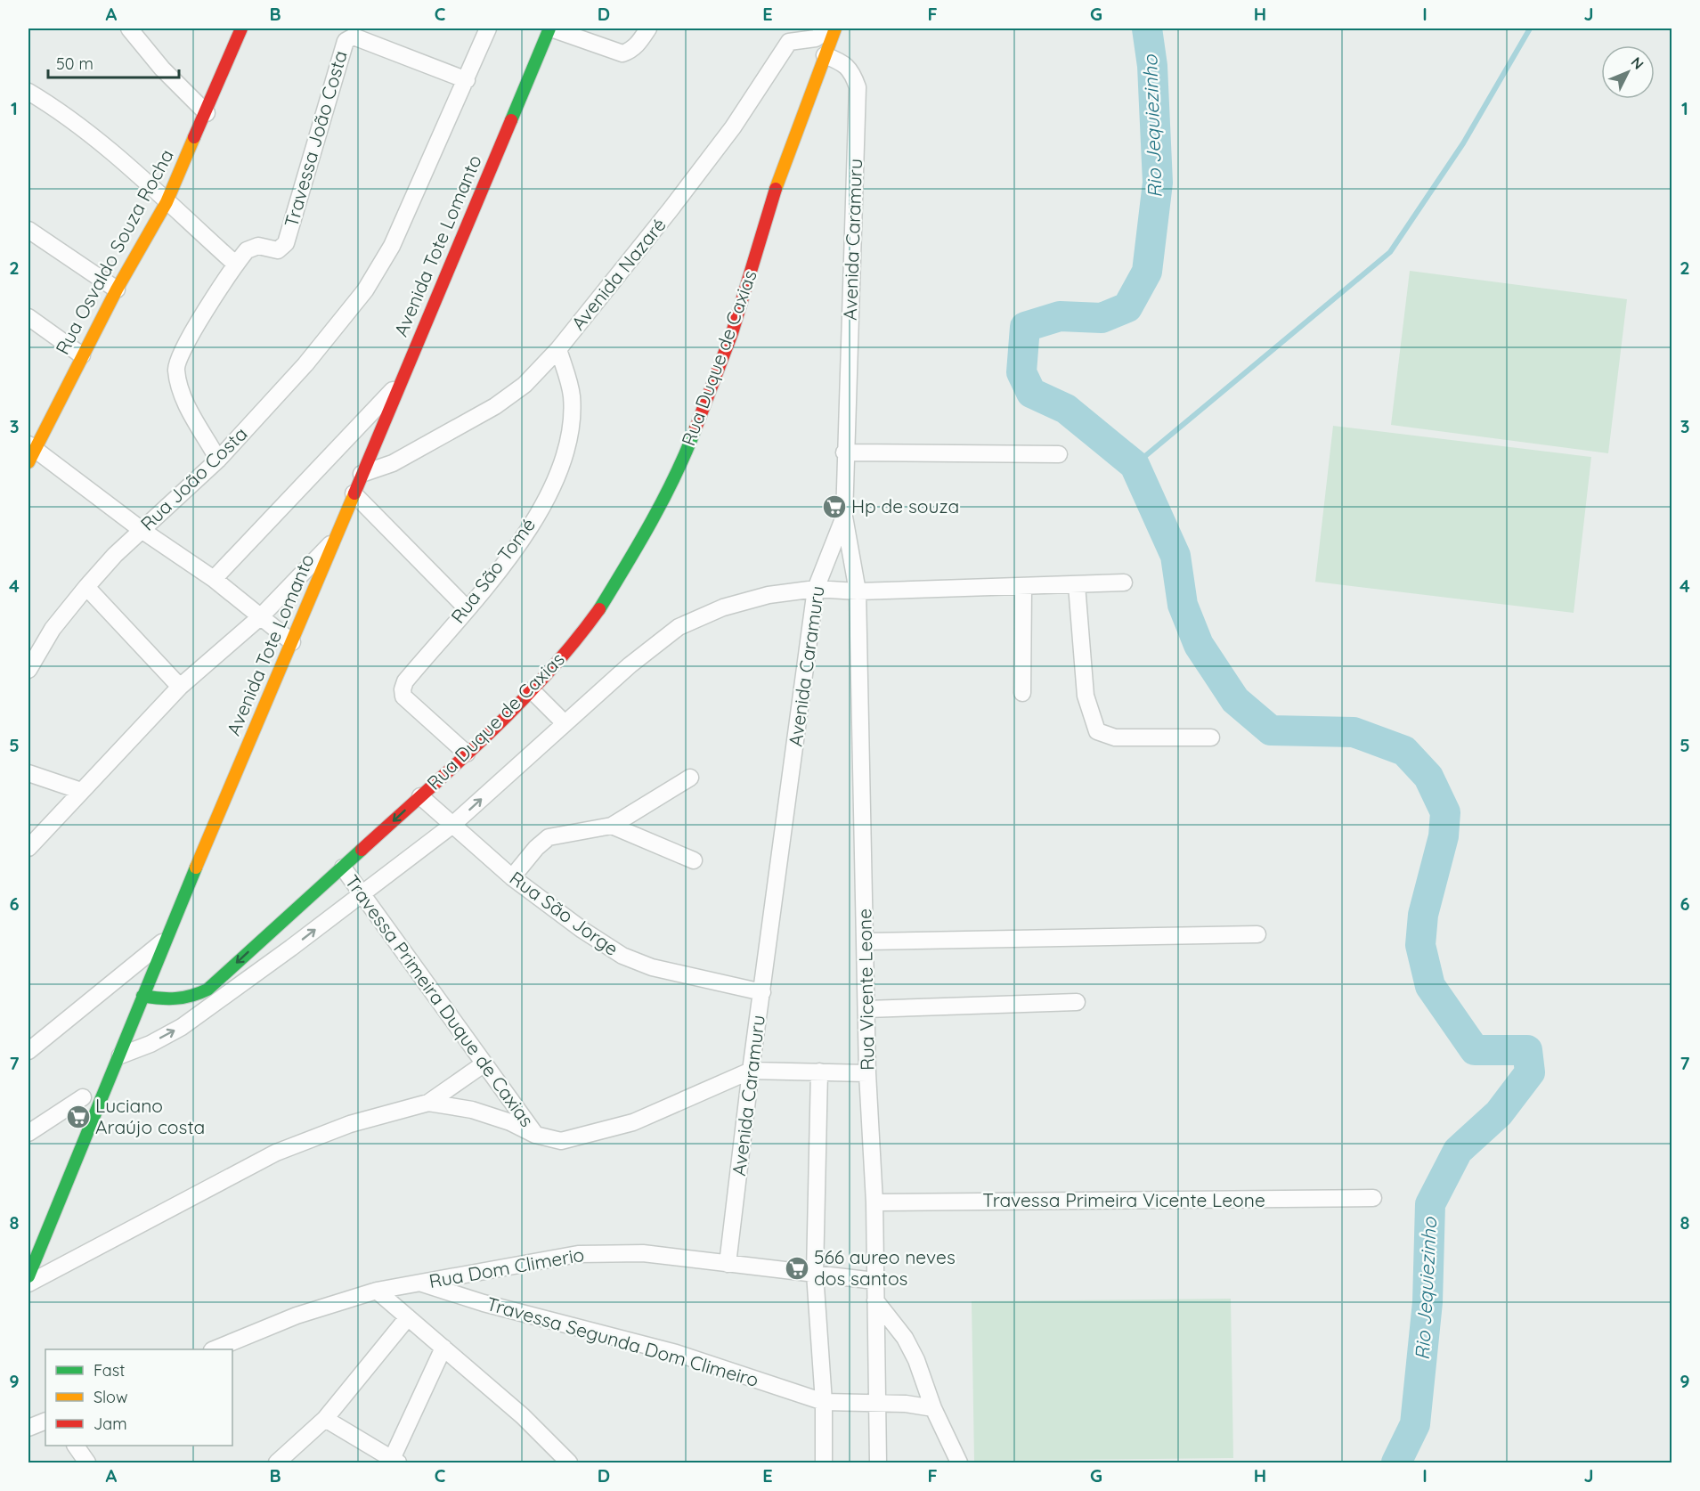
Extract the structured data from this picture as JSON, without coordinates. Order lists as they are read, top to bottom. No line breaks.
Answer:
{"streets":{"street":["Travessa João Costa","Avenida Caramuru","Avenida Tote Lomanto","Rua Osvaldo Souza Rocha","Avenida Nazaré","Rua Duque de Caxias","Rua João Costa","Rua São Tomé","Rua São Jorge","Rua Vicente Leone","Travessa Primeira Duque de Caxias","Travessa Primeira Vicente Leone","Rua Dom Climerio","Travessa Segunda Dom Climeiro"]},"crossings":[["Travessa João Costa","Rua João Costa"],["Avenida Caramuru","Rua Duque de Caxias"],["Avenida Caramuru","Rua São Jorge"],["Avenida Caramuru","Rua Vicente Leone"],["Avenida Caramuru","Rua Dom Climerio"],["Avenida Tote Lomanto","Avenida Nazaré"],["Avenida Tote Lomanto","Rua Duque de Caxias"],["Avenida Nazaré","Rua São Tomé"],["Rua Duque de Caxias","Rua São Tomé"],["Rua Duque de Caxias","Rua São Jorge"],["Rua Duque de Caxias","Rua Vicente Leone"],["Rua Duque de Caxias","Travessa Primeira Duque de Caxias"],["Rua Vicente Leone","Travessa Primeira Vicente Leone"],["Rua Vicente Leone","Rua Dom Climerio"],["Rua Vicente Leone","Travessa Segunda Dom Climeiro"],["Rua Dom Climerio","Travessa Segunda Dom Climeiro"]],"water":["Rio Jequiezinho"],"places":{"supermarket":["Hp de souza","Luciano Araújo costa","566 aureo neves dos santos"]},"legend":["Fast","Slow","Jam"],"scale_bar":"50 m","north":"top right","grid":{"columns":["A","B","C","D","E","F","G","H","I","J"],"rows":["1","2","3","4","5","6","7","8","9"]}}
